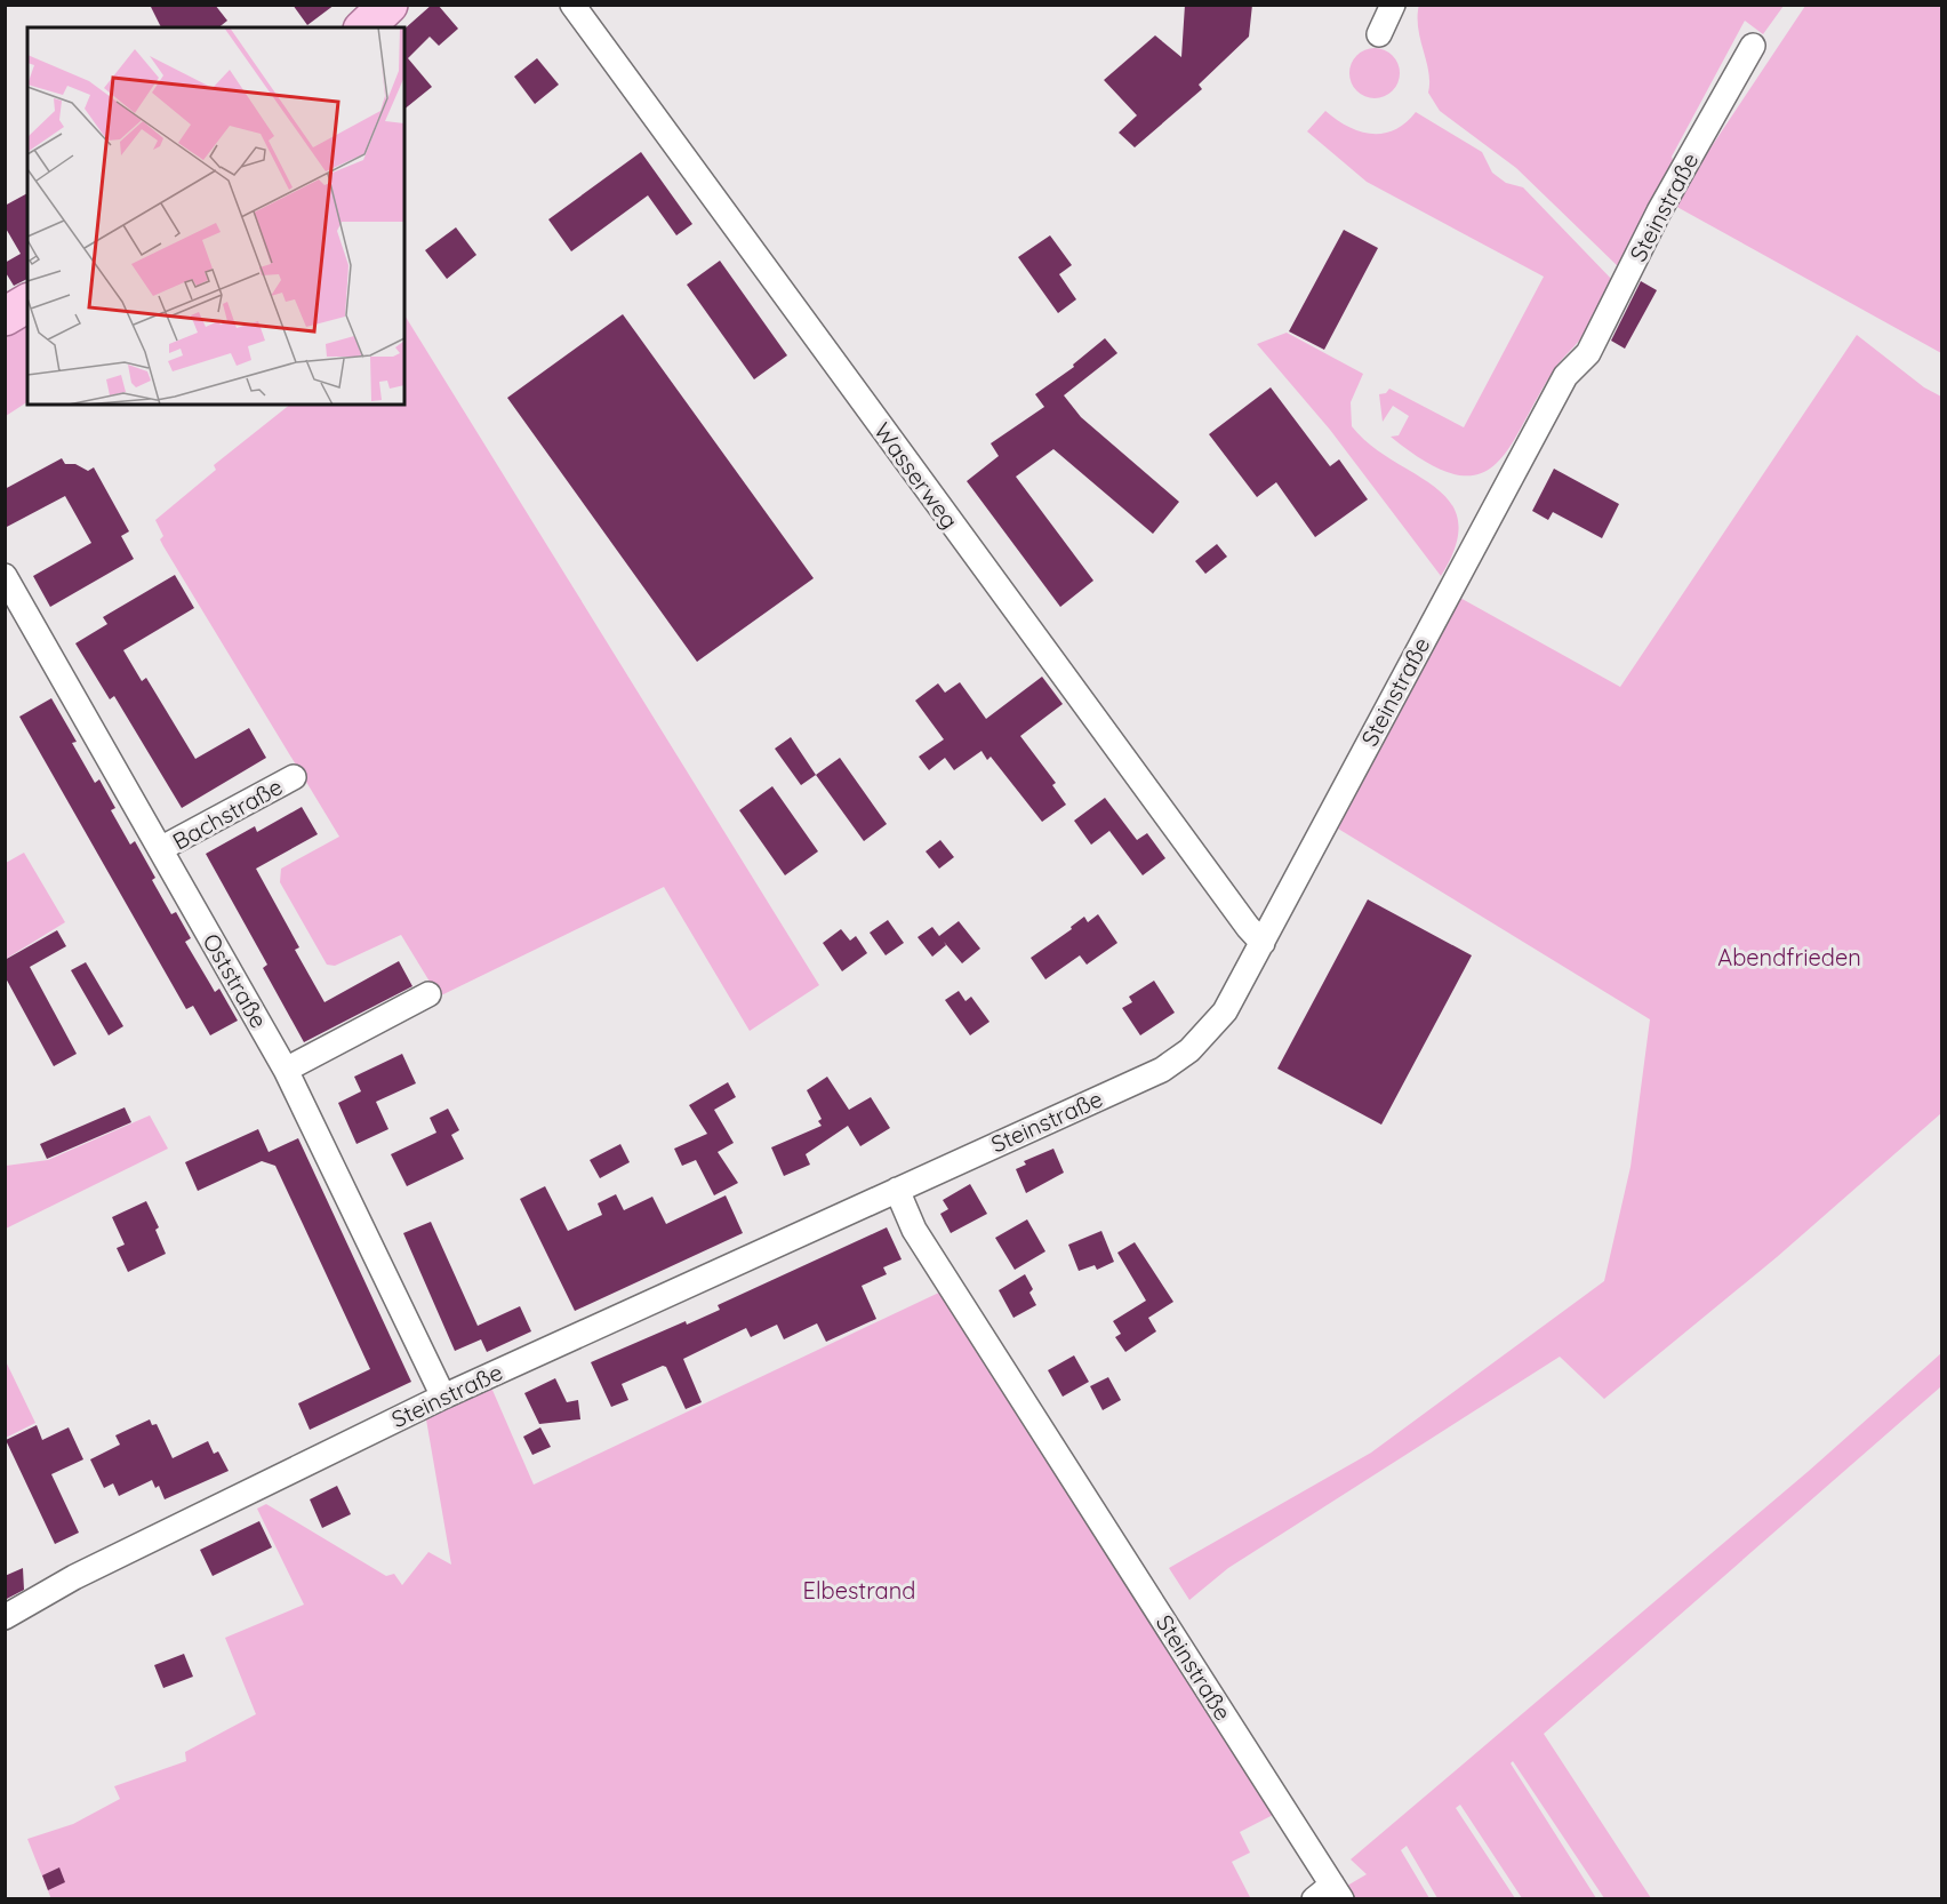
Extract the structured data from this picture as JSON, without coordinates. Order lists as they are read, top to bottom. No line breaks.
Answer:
{"streets":{"street":["Steinstraße","Wasserweg","Bachstraße","Oststraße"]},"crossings":[["Steinstraße","Wasserweg"],["Steinstraße","Oststraße"],["Bachstraße","Oststraße"]],"parks":["Abendfrieden","Elbestrand"]}
